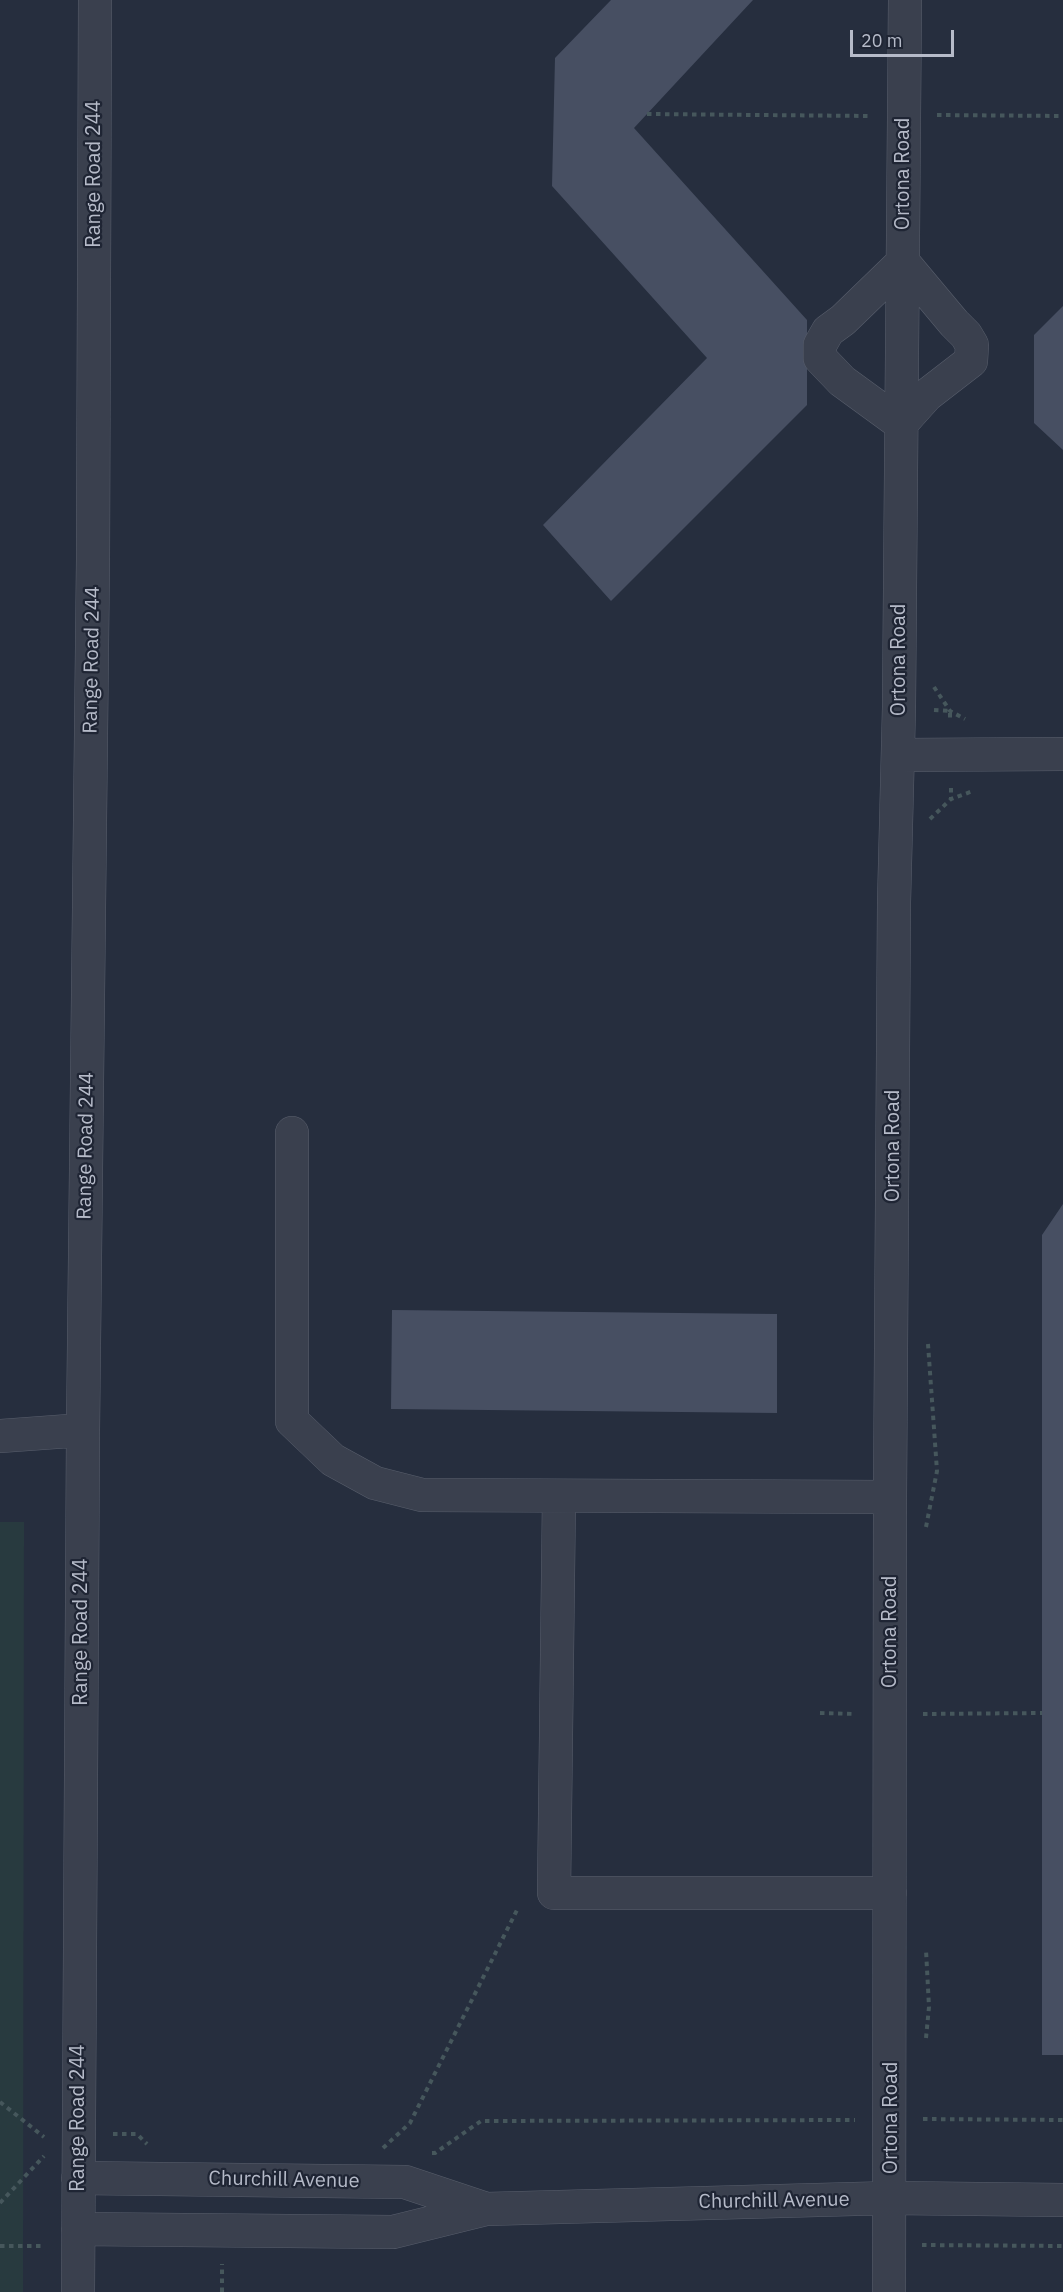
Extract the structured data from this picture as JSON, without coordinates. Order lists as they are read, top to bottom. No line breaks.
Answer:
{"streets":{"street":["Range Road 244","Ortona Road","Churchill Avenue"]},"crossings":[["Range Road 244","Churchill Avenue"],["Ortona Road","Churchill Avenue"]],"scale_bar":"20 m"}
